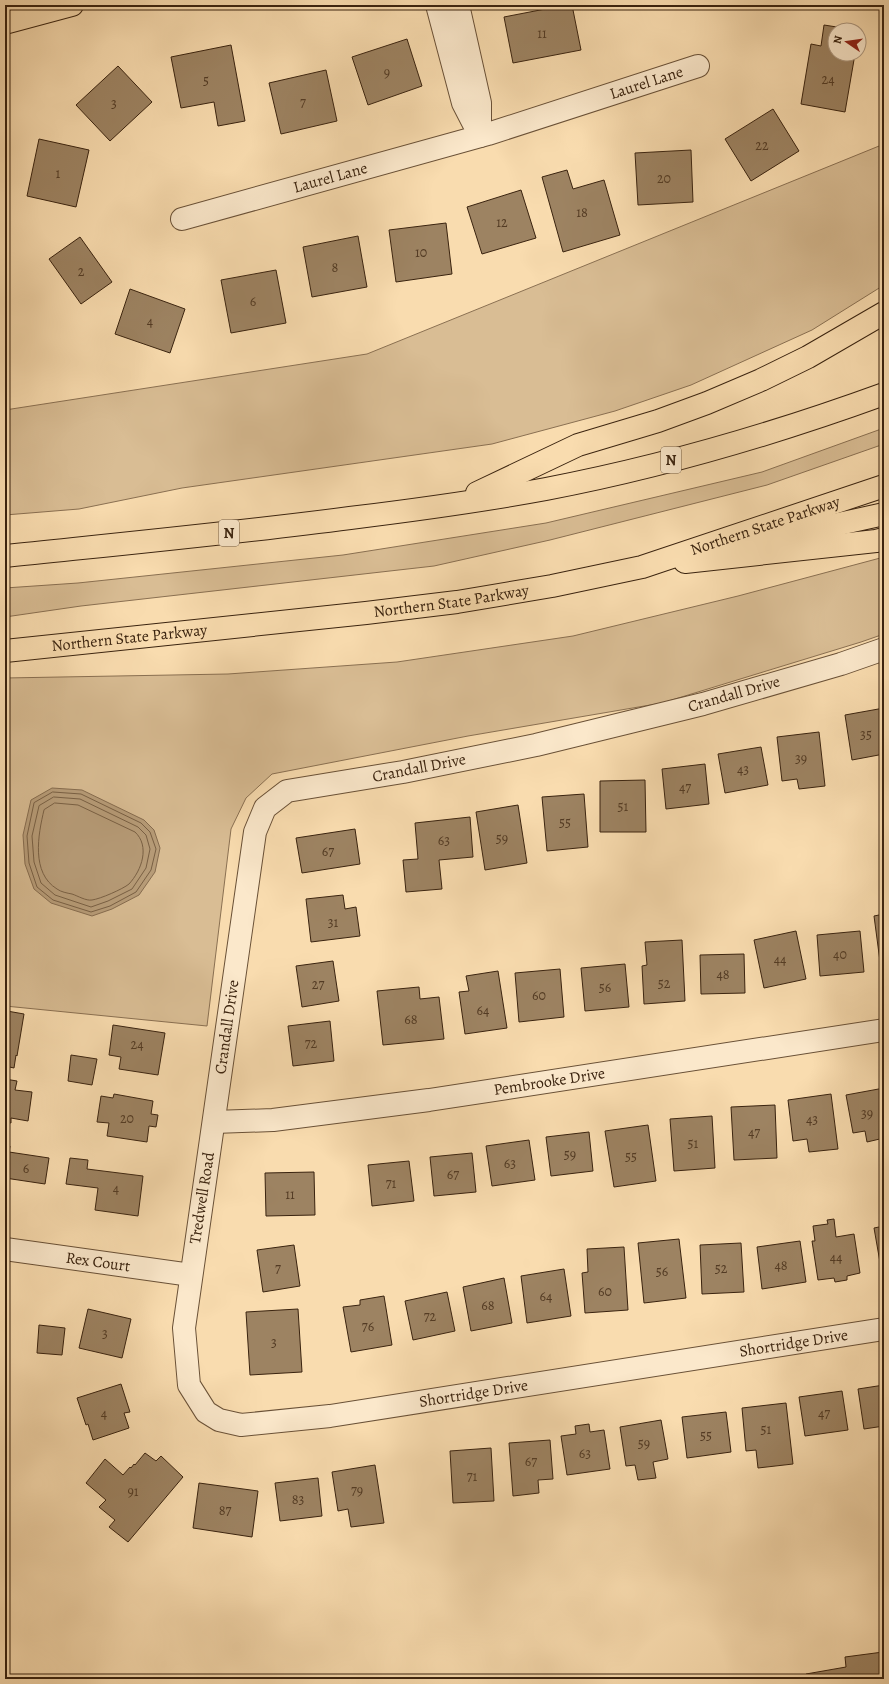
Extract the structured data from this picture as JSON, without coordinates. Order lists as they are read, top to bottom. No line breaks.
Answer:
{"streets":{"main road":["N","Northern State Parkway"],"street":["Laurel Lane","Crandall Drive","Pembrooke Drive","Tredwell Road","Rex Court","Shortridge Drive"]},"crossings":[["Crandall Drive","Pembrooke Drive"],["Crandall Drive","Tredwell Road"],["Pembrooke Drive","Tredwell Road"],["Tredwell Road","Rex Court"],["Tredwell Road","Shortridge Drive"],["Rex Court","Shortridge Drive"]],"house_numbers":["11","9","24","5","7","3","22","1","20","18","12","10","8","2","6","4","35","39","43","47","51","55","59","63","67","31","40","44","48","52","27","56","60","64","68","72","24","39","20","43","47","51","59","55","63","6","67","71","4","11","44","48","7","52","56","60","64","68","72","76","3","3","4","47","51","55","59","63","67","71","79","91","83","87"],"north":"left"}
